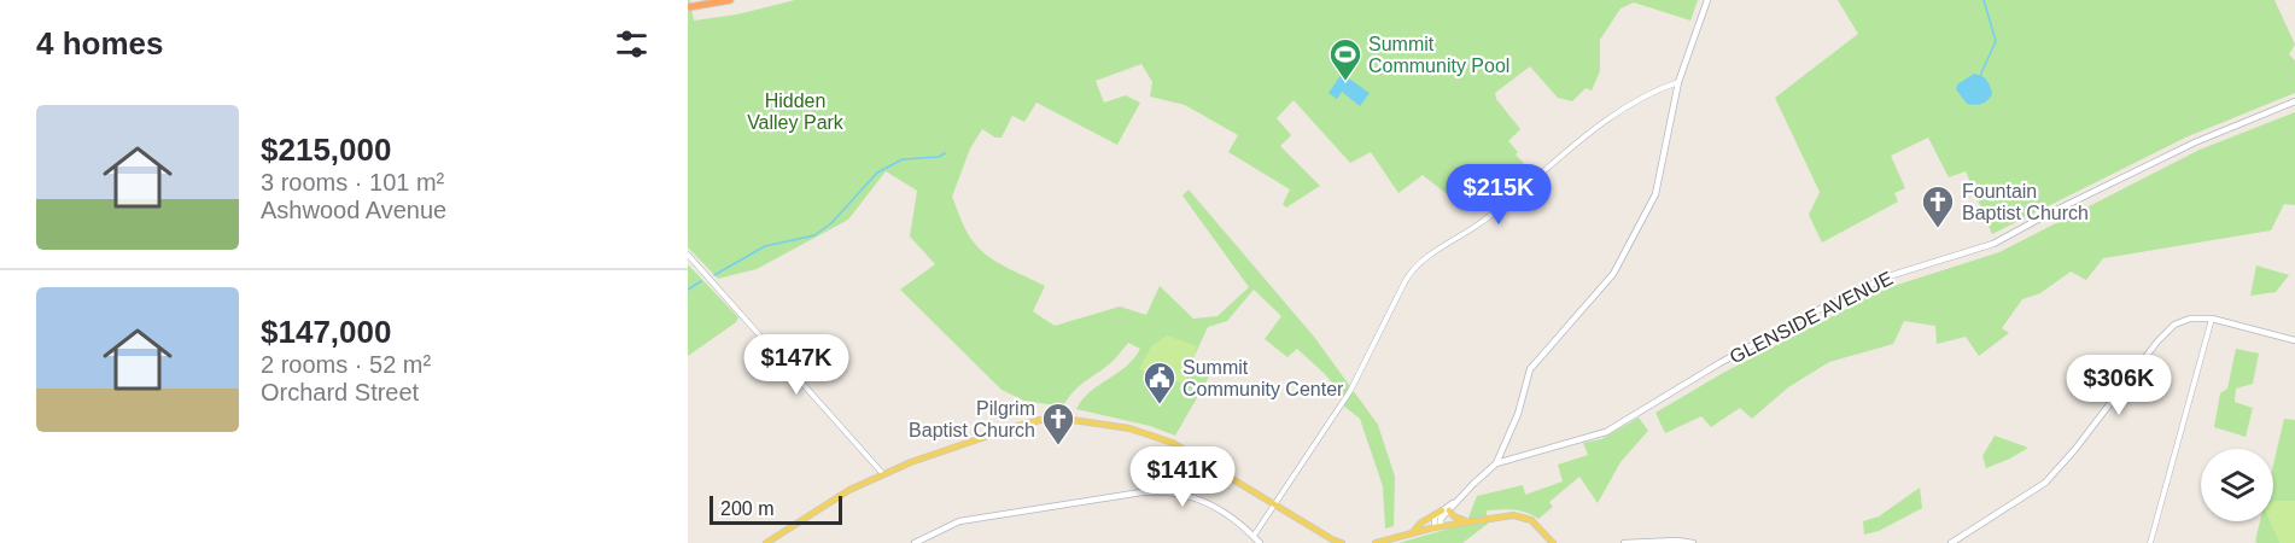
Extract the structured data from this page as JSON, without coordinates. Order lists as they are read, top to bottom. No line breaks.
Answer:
{"streets":{"main road":["GLENSIDE AVENUE"]},"parks":["Hidden Valley Park"],"places":{"sports":["Summit Community Pool"],"church":["Fountain Baptist Church","Pilgrim Baptist Church"],"public building":["Summit Community Center"]},"scale_bar":"200 m","page":{"heading":"4 homes","list":[{"name":"$215,000","note":"3 rooms · 101 m² · Ashwood Avenue"},{"name":"$147,000","note":"2 rooms · 52 m² · Orchard Street"}],"price":["$215K","$147K","$306K","$141K"],"scale":"200 m"}}
